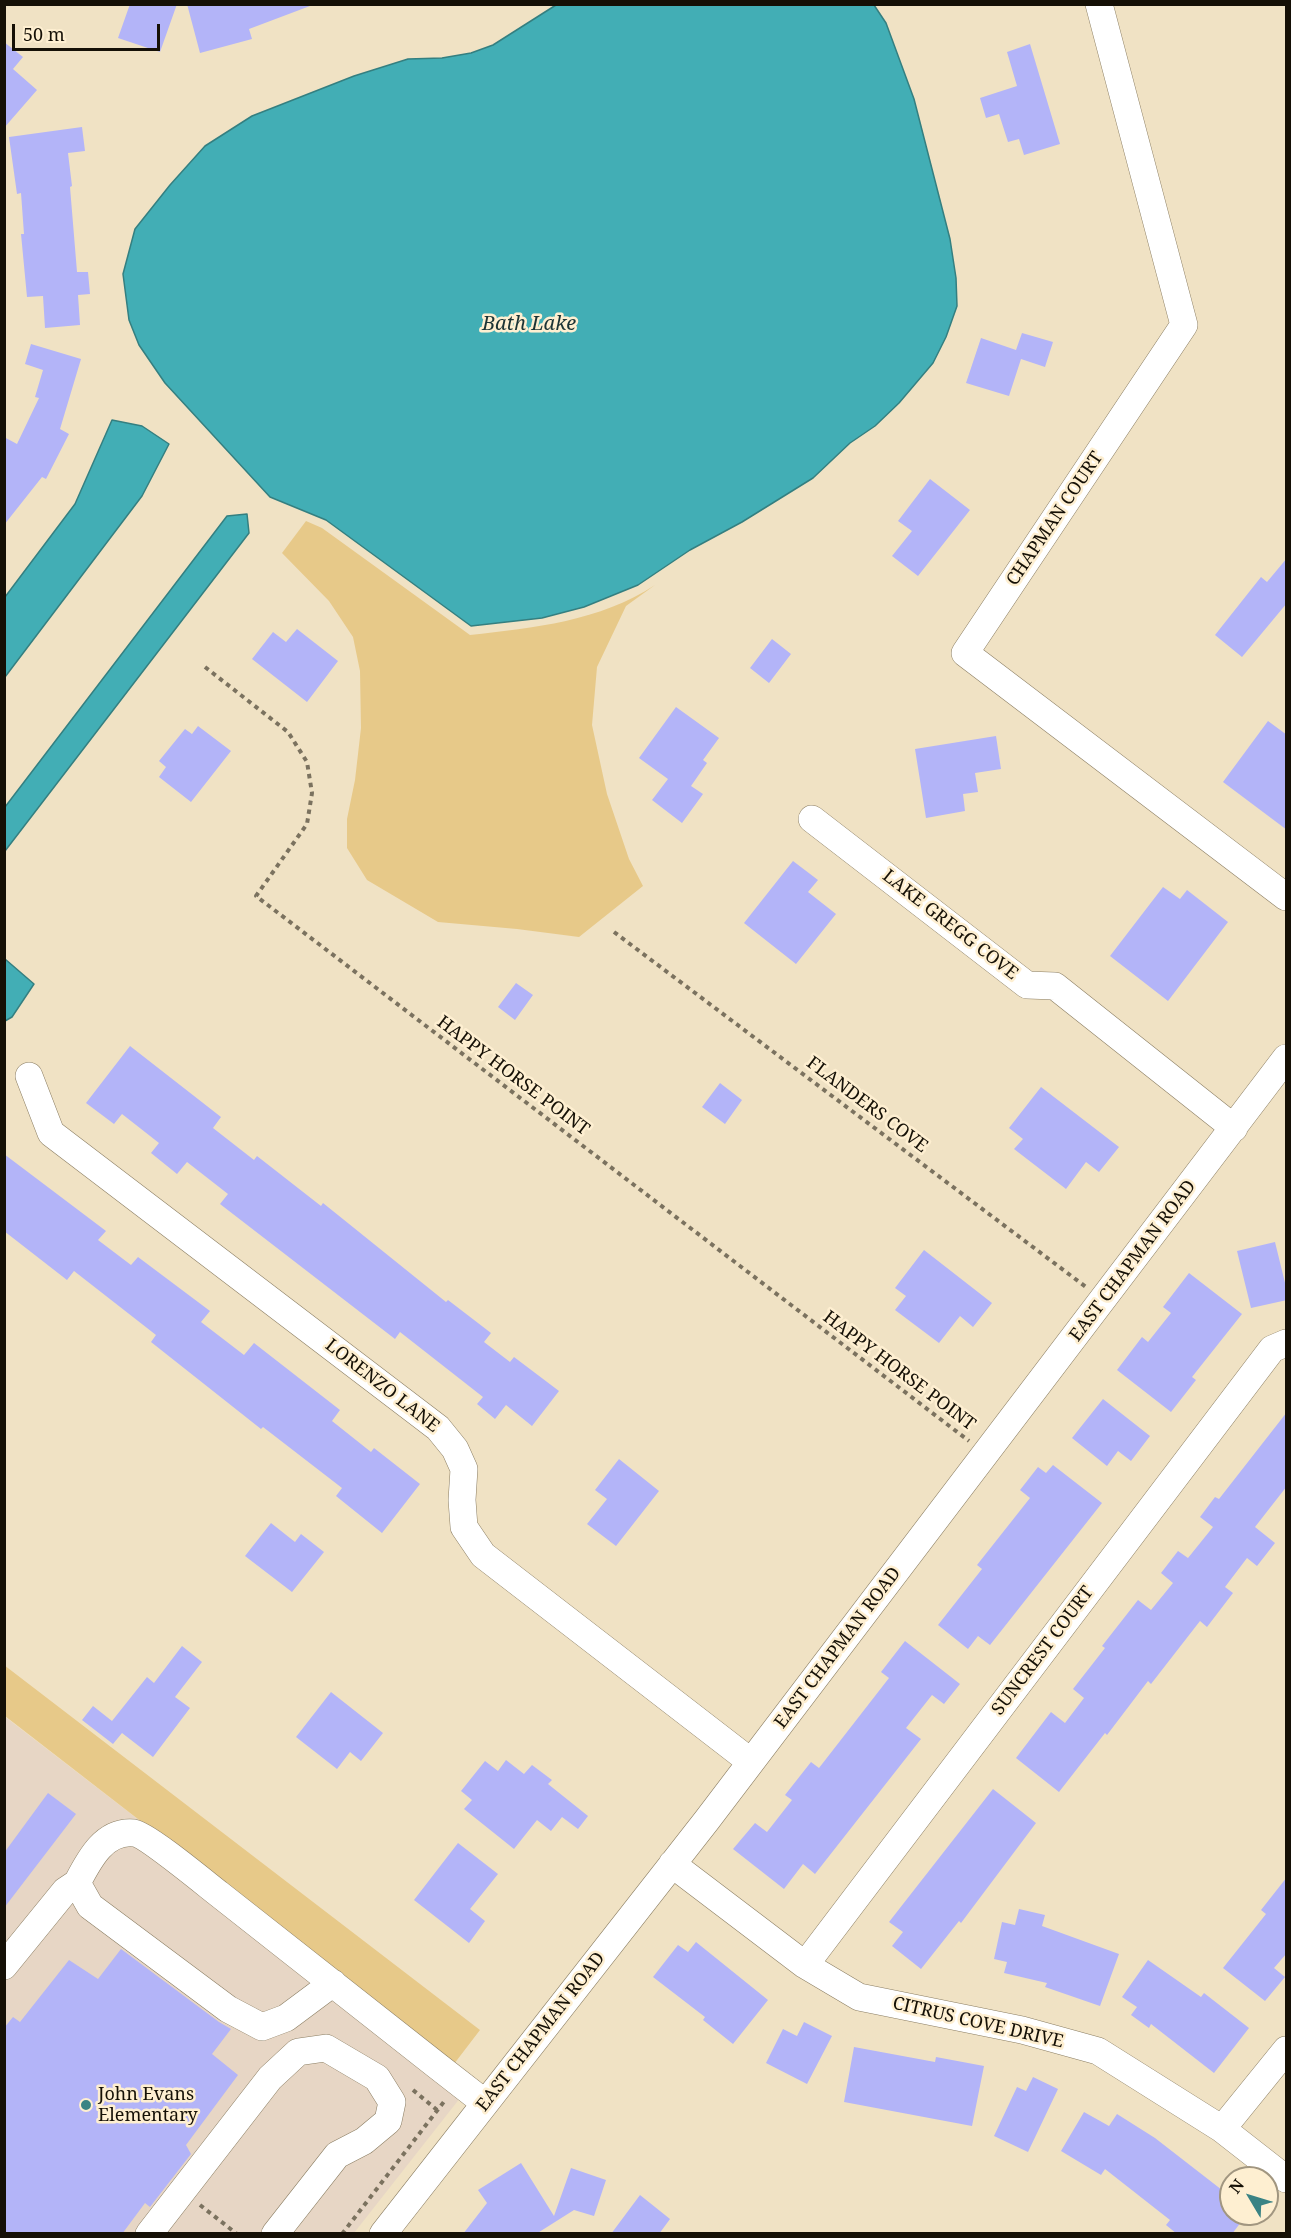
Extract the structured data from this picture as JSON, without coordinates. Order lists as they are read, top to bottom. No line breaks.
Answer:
{"streets":{"street":["CHAPMAN COURT","LAKE GREGG COVE","EAST CHAPMAN ROAD","LORENZO LANE","SUNCREST COURT","CITRUS COVE DRIVE"],"path":["HAPPY HORSE POINT","FLANDERS COVE"]},"crossings":[["LAKE GREGG COVE","EAST CHAPMAN ROAD"],["HAPPY HORSE POINT","EAST CHAPMAN ROAD"],["FLANDERS COVE","EAST CHAPMAN ROAD"],["EAST CHAPMAN ROAD","LORENZO LANE"],["EAST CHAPMAN ROAD","CITRUS COVE DRIVE"],["SUNCREST COURT","CITRUS COVE DRIVE"]],"water":["Bath Lake"],"places":["John Evans Elementary"],"scale_bar":"50 m","north":"top left"}
